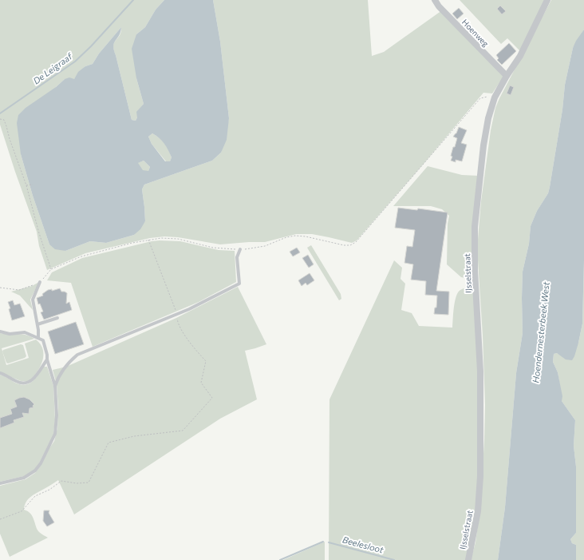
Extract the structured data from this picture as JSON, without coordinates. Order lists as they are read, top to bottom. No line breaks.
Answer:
{"streets":{"street":["Hoenweg","IJsselstraat"]},"crossings":[["Hoenweg","IJsselstraat"]],"water":["De Leigraaf","Hoendernesterbeek West","Beelesloot"]}
